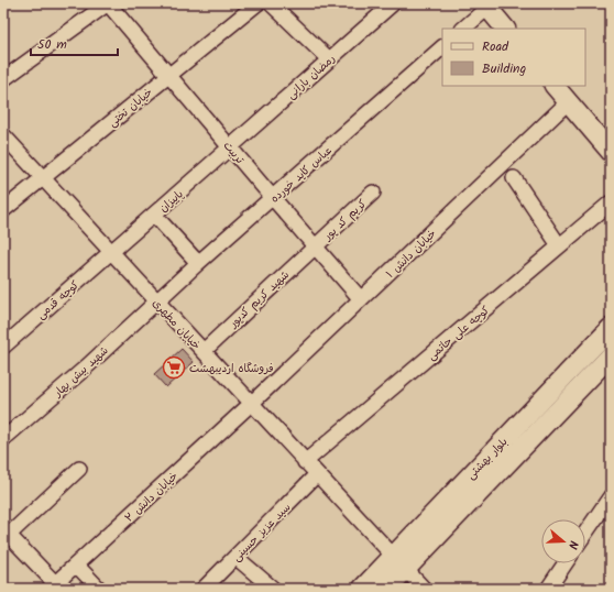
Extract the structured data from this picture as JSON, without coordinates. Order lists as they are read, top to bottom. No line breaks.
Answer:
{"streets":{"main road":["بلوار بهشتی"],"street":["رمضان بارانی","خیابان تختی","تربیت","عباس کاید خورده","پاییزان","کریم کد پور","خیابان دانش ۱","شهید کریم کدپور","کوچه قدمی","خیابان مطهری","کوچه علی حاتمی","شهید بیش بهار","خیابان دانش ۲","سید عزیز حسینی"]},"crossings":[["رمضان بارانی","تربیت"],["رمضان بارانی","پاییزان"],["خیابان تختی","تربیت"],["خیابان تختی","خیابان مطهری"],["تربیت","عباس کاید خورده"],["تربیت","پاییزان"],["تربیت","کریم کد پور"],["تربیت","خیابان دانش ۱"],["تربیت","شهید کریم کدپور"],["عباس کاید خورده","خیابان مطهری"],["عباس کاید خورده","شهید بیش بهار"],["پاییزان","کوچه قدمی"],["پاییزان","خیابان مطهری"],["کریم کد پور","شهید کریم کدپور"],["خیابان دانش ۱","خیابان مطهری"],["خیابان دانش ۱","خیابان دانش ۲"],["شهید کریم کدپور","خیابان مطهری"],["کوچه قدمی","خیابان مطهری"],["خیابان مطهری","کوچه علی حاتمی"],["خیابان مطهری","شهید بیش بهار"],["خیابان مطهری","بلوار بهشتی"],["خیابان مطهری","خیابان دانش ۲"],["خیابان مطهری","سید عزیز حسینی"]],"places":{"supermarket":["فروشگاه اردیبهشت"]},"legend":["Road","Building"],"scale_bar":"50 m","north":"right"}
